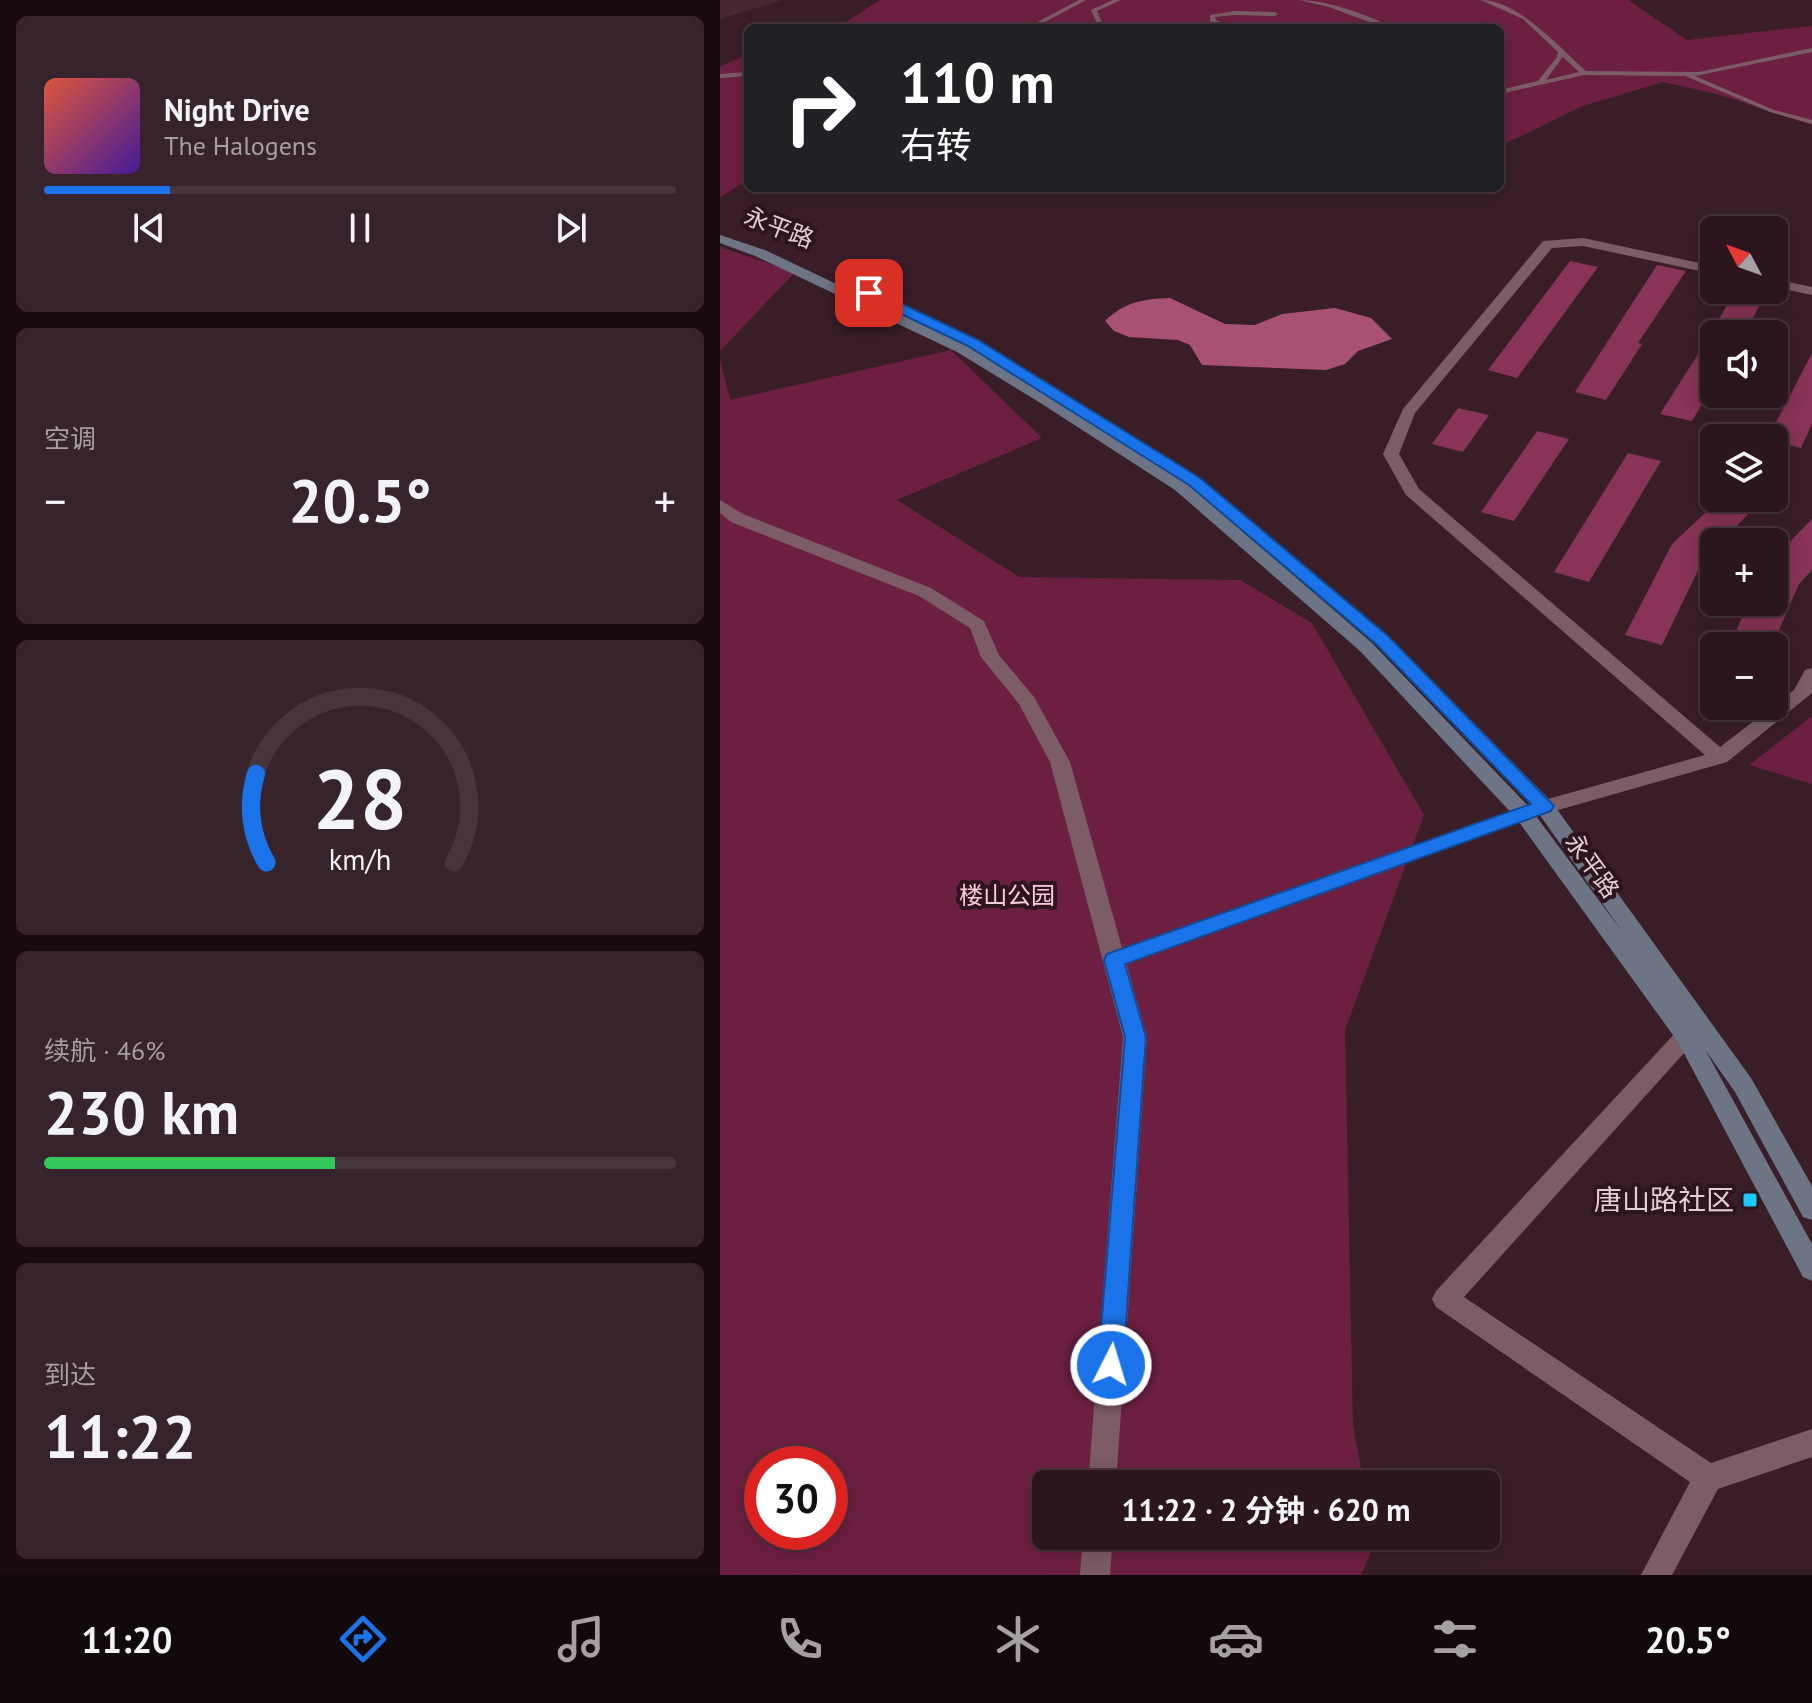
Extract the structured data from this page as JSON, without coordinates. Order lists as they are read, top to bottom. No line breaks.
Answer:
{"streets":{"main road":["永平路"]},"parks":["楼山公园"],"places":{"transit":["唐山路社区"]},"north":"top left","page":{"turn":["110 m","右转"],"song":["Night Drive","The Halogens"],"map_buttons":["+","−"],"tile":["空调",["续航 · 46%","230 km"],["到达","11:22"]],"heat":["−","20.5°","+"],"limit":"30","trip":"11:22 · 2 分钟 · 620 m","tabs":["11:20","20.5°"],"gauge":["28","km/h"]}}
